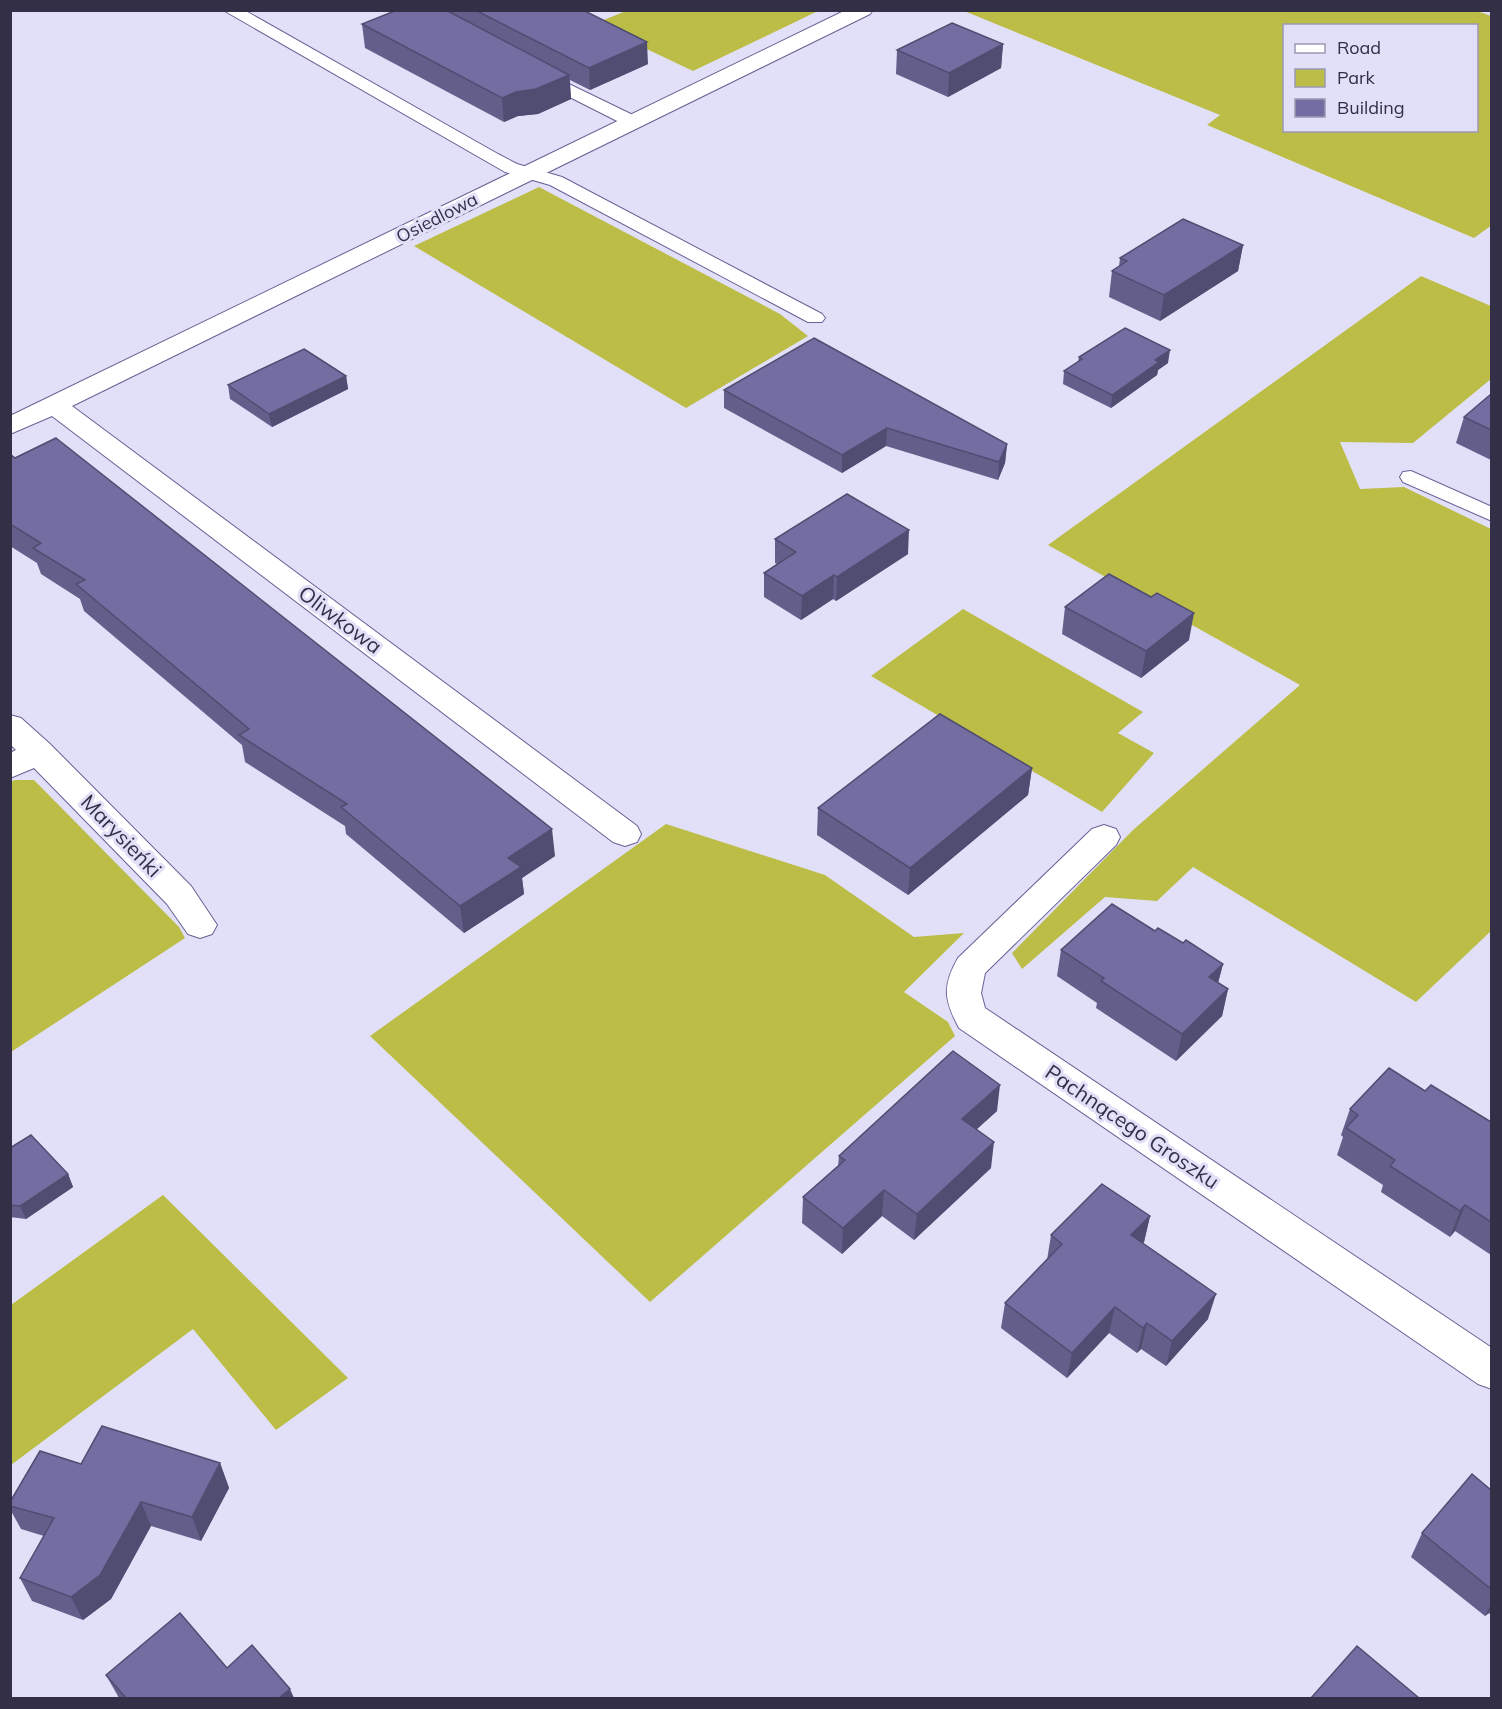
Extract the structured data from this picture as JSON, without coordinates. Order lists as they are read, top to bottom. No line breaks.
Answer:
{"streets":{"street":["Osiedlowa","Oliwkowa","Marysieńki","Pachnącego Groszku"]},"crossings":[["Osiedlowa","Oliwkowa"]],"legend":["Road","Park","Building"]}
